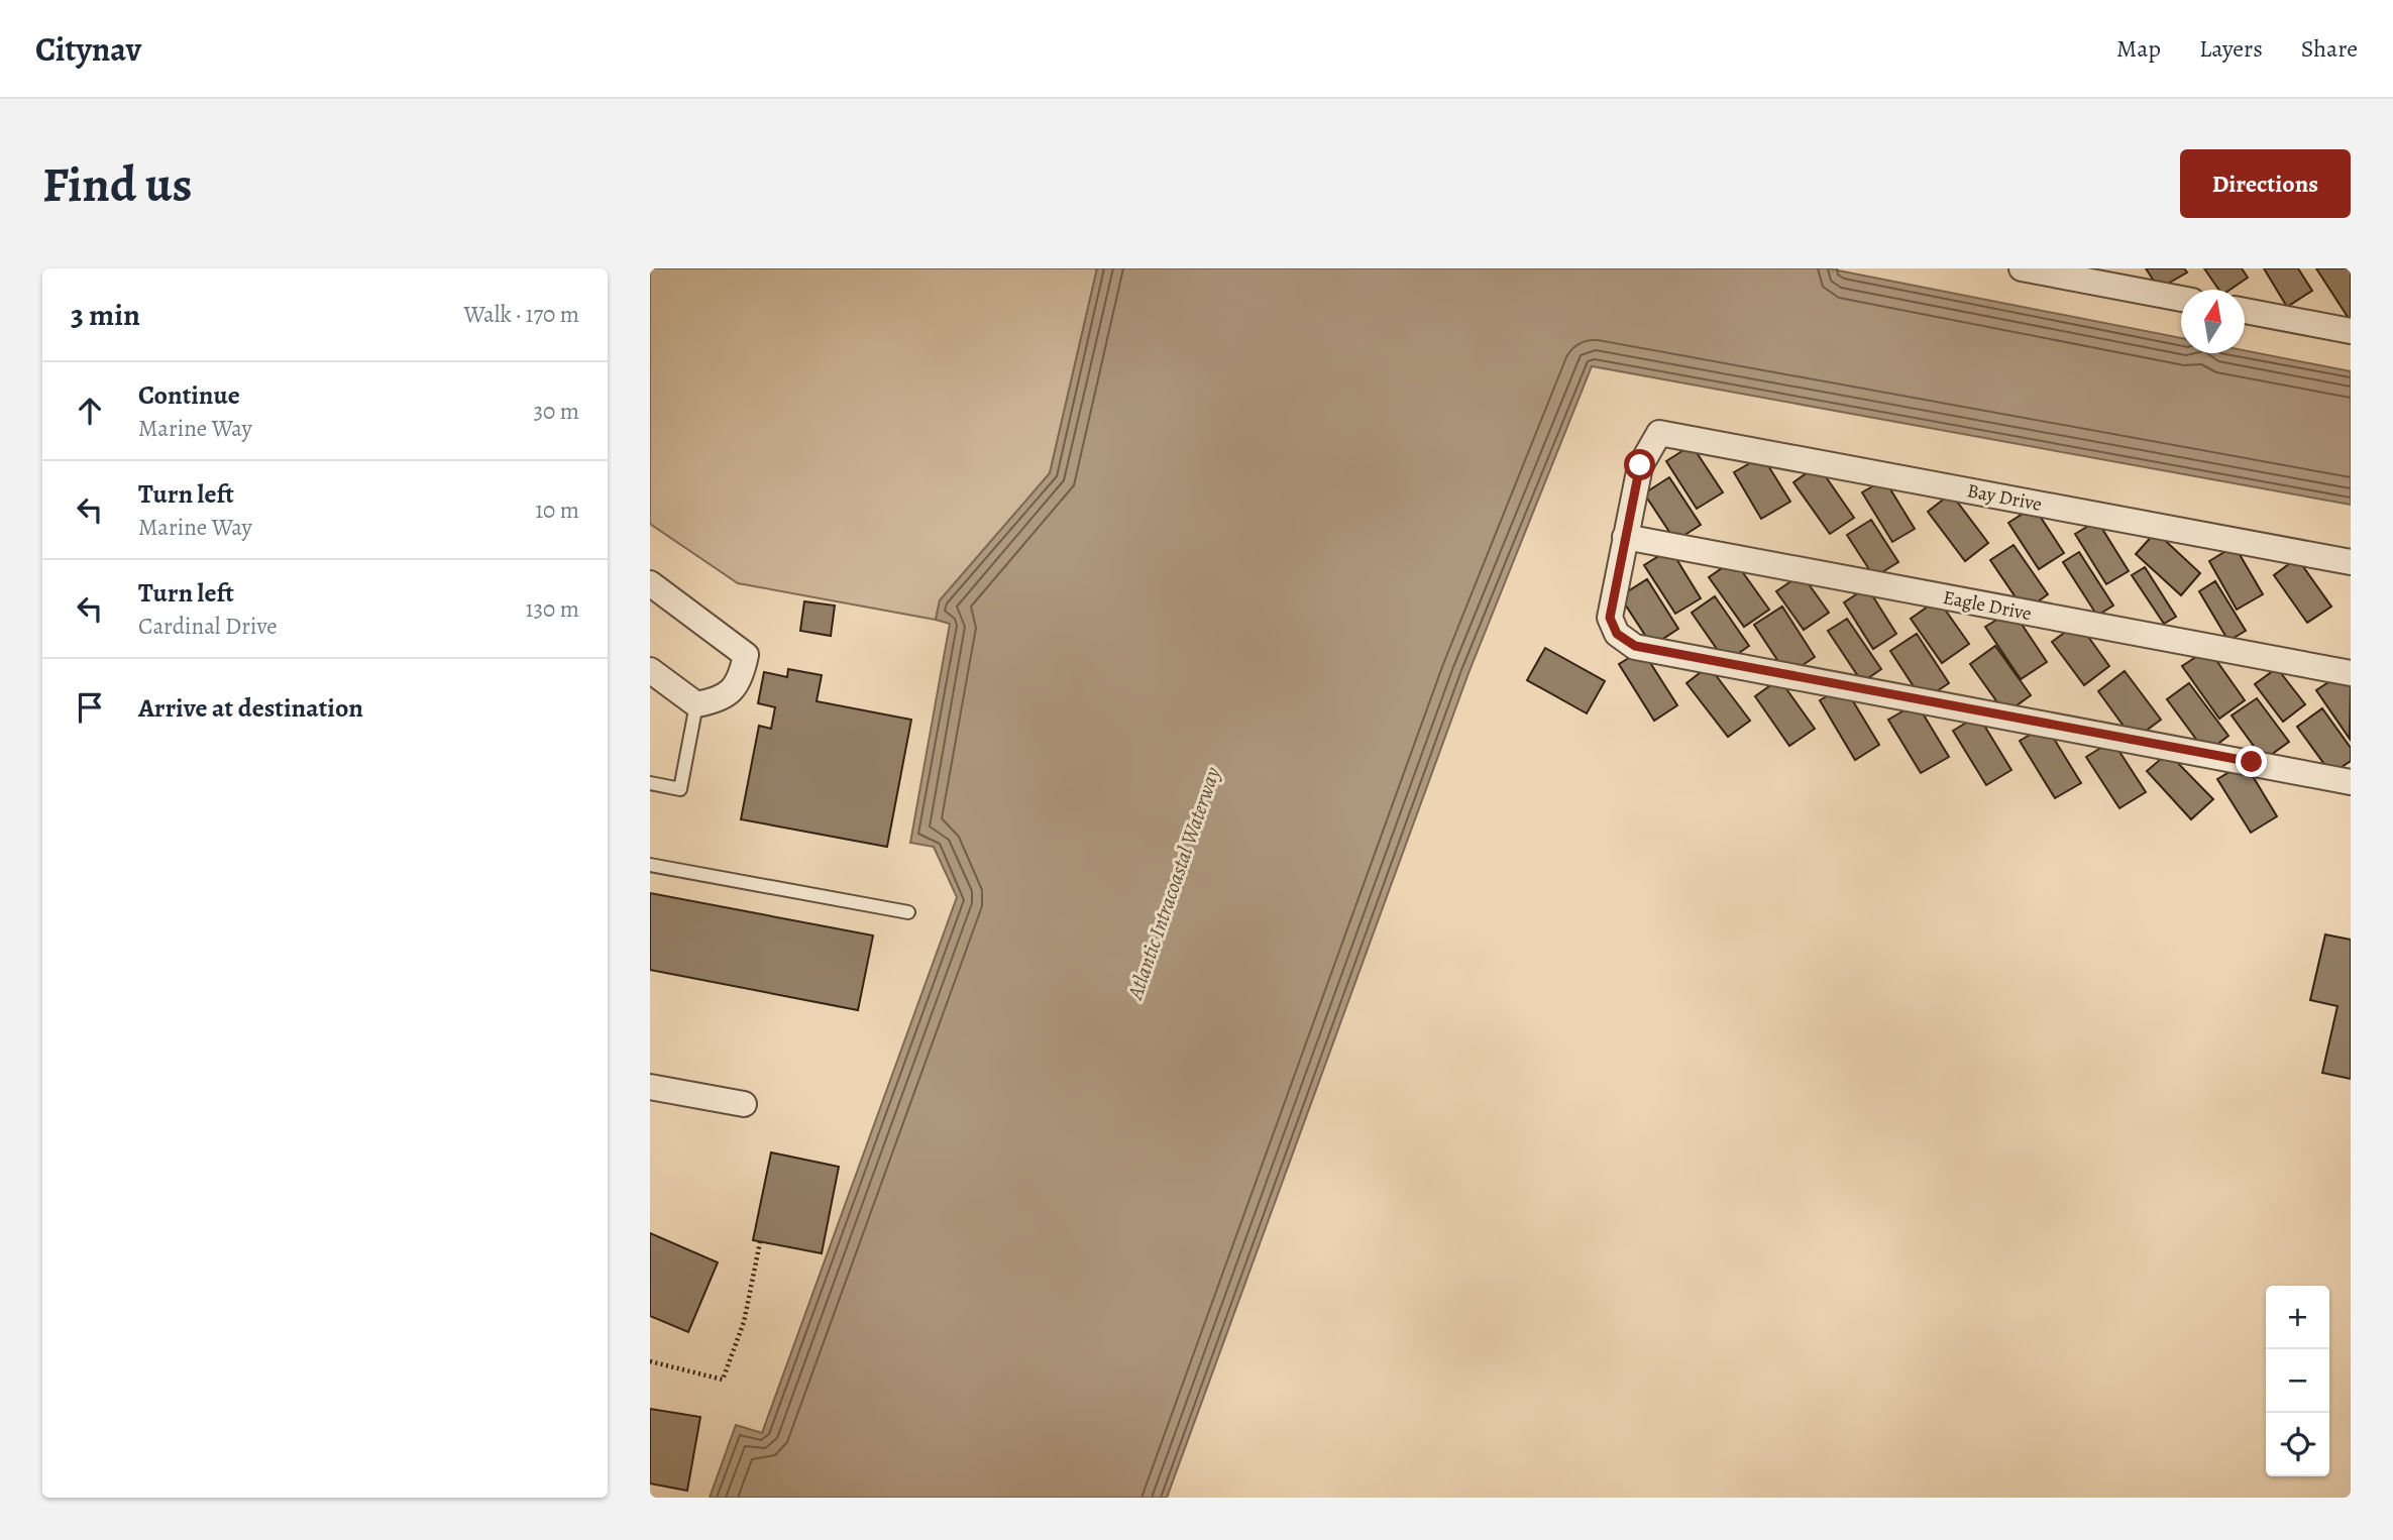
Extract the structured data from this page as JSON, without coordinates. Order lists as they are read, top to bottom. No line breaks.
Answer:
{"streets":{"street":["Bay Drive","Eagle Drive"]},"crossings":[["Bay Drive","Eagle Drive"]],"water":["Atlantic Intracoastal Waterway"],"north":"top","page":{"header":"Citynav","nav":["Map","Layers","Share"],"buttons":"Directions","title":"Find us","heading":["3 min","Walk · 170 m"],"list":[["Continue","Marine Way","30 m"],["Turn left","Marine Way","10 m"],["Turn left","Cardinal Drive","130 m"],"Arrive at destination"],"map_buttons":["+","−"]}}
